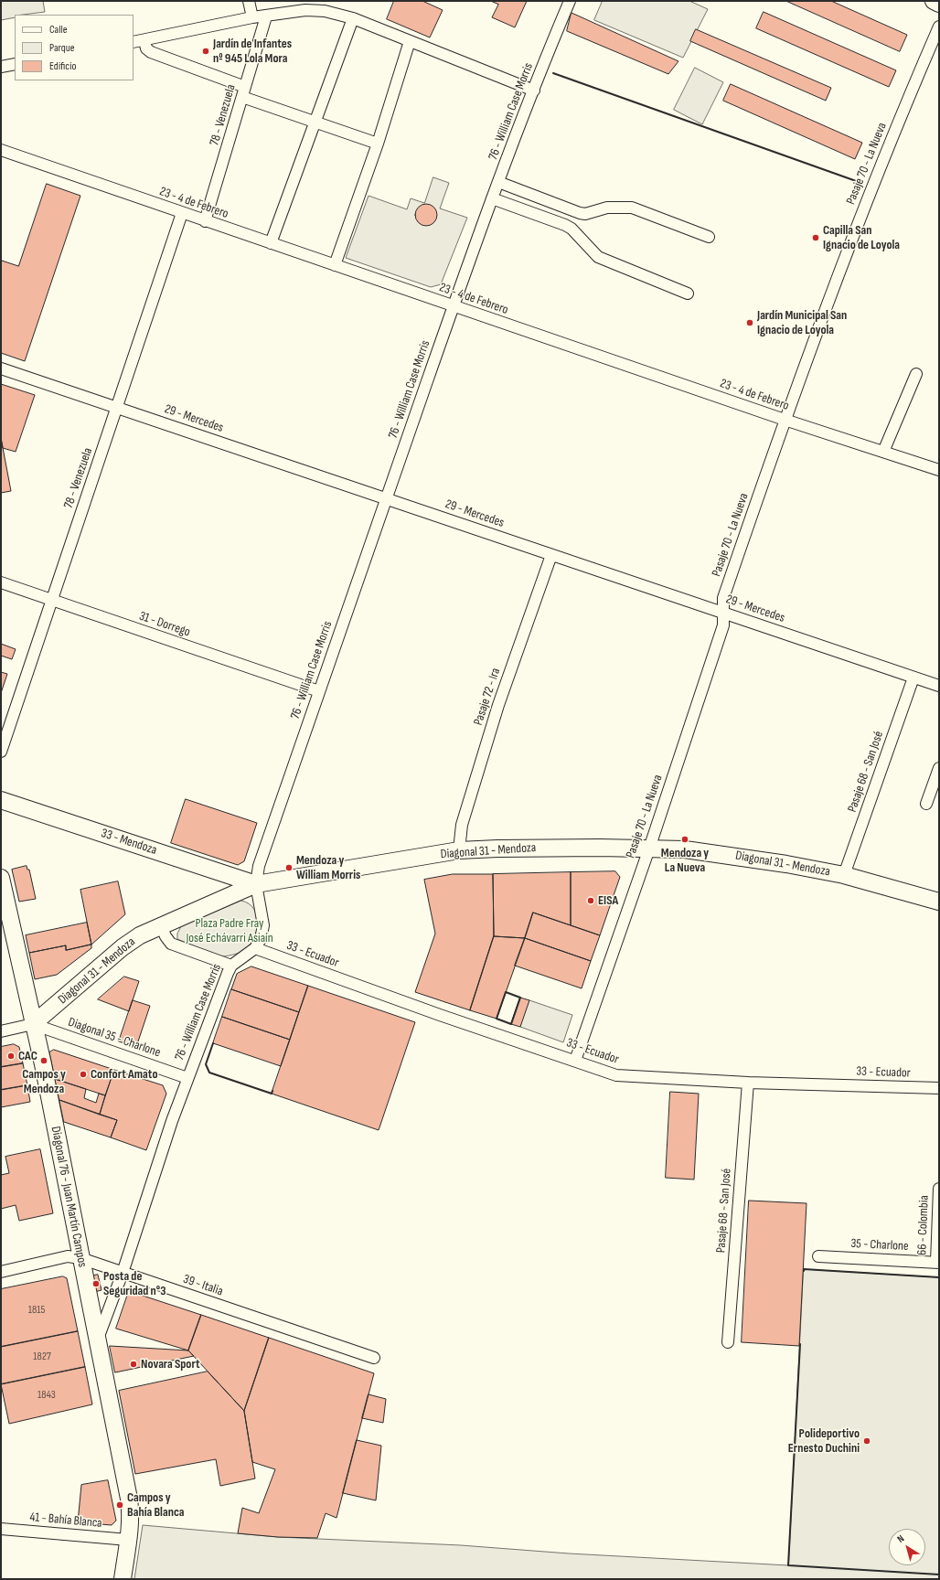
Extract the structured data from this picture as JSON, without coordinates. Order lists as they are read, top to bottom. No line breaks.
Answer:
{"streets":{"street":["76 - William Case Morris","78 - Venezuela","Pasaje 70 - La Nueva","23 - 4 de Febrero","29 - Mercedes","31 - Dorrego","Pasaje 72 - Ira","Pasaje 68 - San José","33 - Mendoza","Diagonal 31 - Mendoza","33 - Ecuador","Diagonal 35 - Charlone","Diagonal 76 - Juan Martín Campos","66 - Colombia","35 - Charlone","39 - Italia","41 - Bahía Blanca"]},"crossings":[["76 - William Case Morris","23 - 4 de Febrero"],["76 - William Case Morris","29 - Mercedes"],["76 - William Case Morris","31 - Dorrego"],["76 - William Case Morris","33 - Mendoza"],["76 - William Case Morris","Diagonal 31 - Mendoza"],["76 - William Case Morris","33 - Ecuador"],["76 - William Case Morris","Diagonal 35 - Charlone"],["76 - William Case Morris","Diagonal 76 - Juan Martín Campos"],["76 - William Case Morris","39 - Italia"],["78 - Venezuela","23 - 4 de Febrero"],["78 - Venezuela","29 - Mercedes"],["78 - Venezuela","31 - Dorrego"],["Pasaje 70 - La Nueva","23 - 4 de Febrero"],["Pasaje 70 - La Nueva","29 - Mercedes"],["Pasaje 70 - La Nueva","Diagonal 31 - Mendoza"],["Pasaje 70 - La Nueva","33 - Ecuador"],["29 - Mercedes","Pasaje 72 - Ira"],["29 - Mercedes","Pasaje 68 - San José"],["Pasaje 72 - Ira","Diagonal 31 - Mendoza"],["Pasaje 68 - San José","Diagonal 31 - Mendoza"],["Pasaje 68 - San José","33 - Ecuador"],["33 - Mendoza","Diagonal 31 - Mendoza"],["Diagonal 31 - Mendoza","Diagonal 35 - Charlone"],["Diagonal 31 - Mendoza","Diagonal 76 - Juan Martín Campos"],["Diagonal 35 - Charlone","Diagonal 76 - Juan Martín Campos"],["Diagonal 76 - Juan Martín Campos","39 - Italia"],["Diagonal 76 - Juan Martín Campos","41 - Bahía Blanca"],["66 - Colombia","35 - Charlone"]],"parks":["Plaza Padre Fray José Echávarri Asiaín"],"places":["Jardín de Infantes nº 945 Lola Mora","Capilla San Ignacio de Loyola","Jardín Municipal San Ignacio de Loyola","Mendoza y La Nueva","Mendoza y William Morris","EISA","CAC","Campos y Mendoza","Confort Amato","Posta de Seguridad n°3","Novara Sport","Polideportivo Ernesto Duchini","Campos y Bahía Blanca"],"house_numbers":["1815","1827","1843"],"legend":["Calle","Parque","Edificio"],"north":"top left"}
